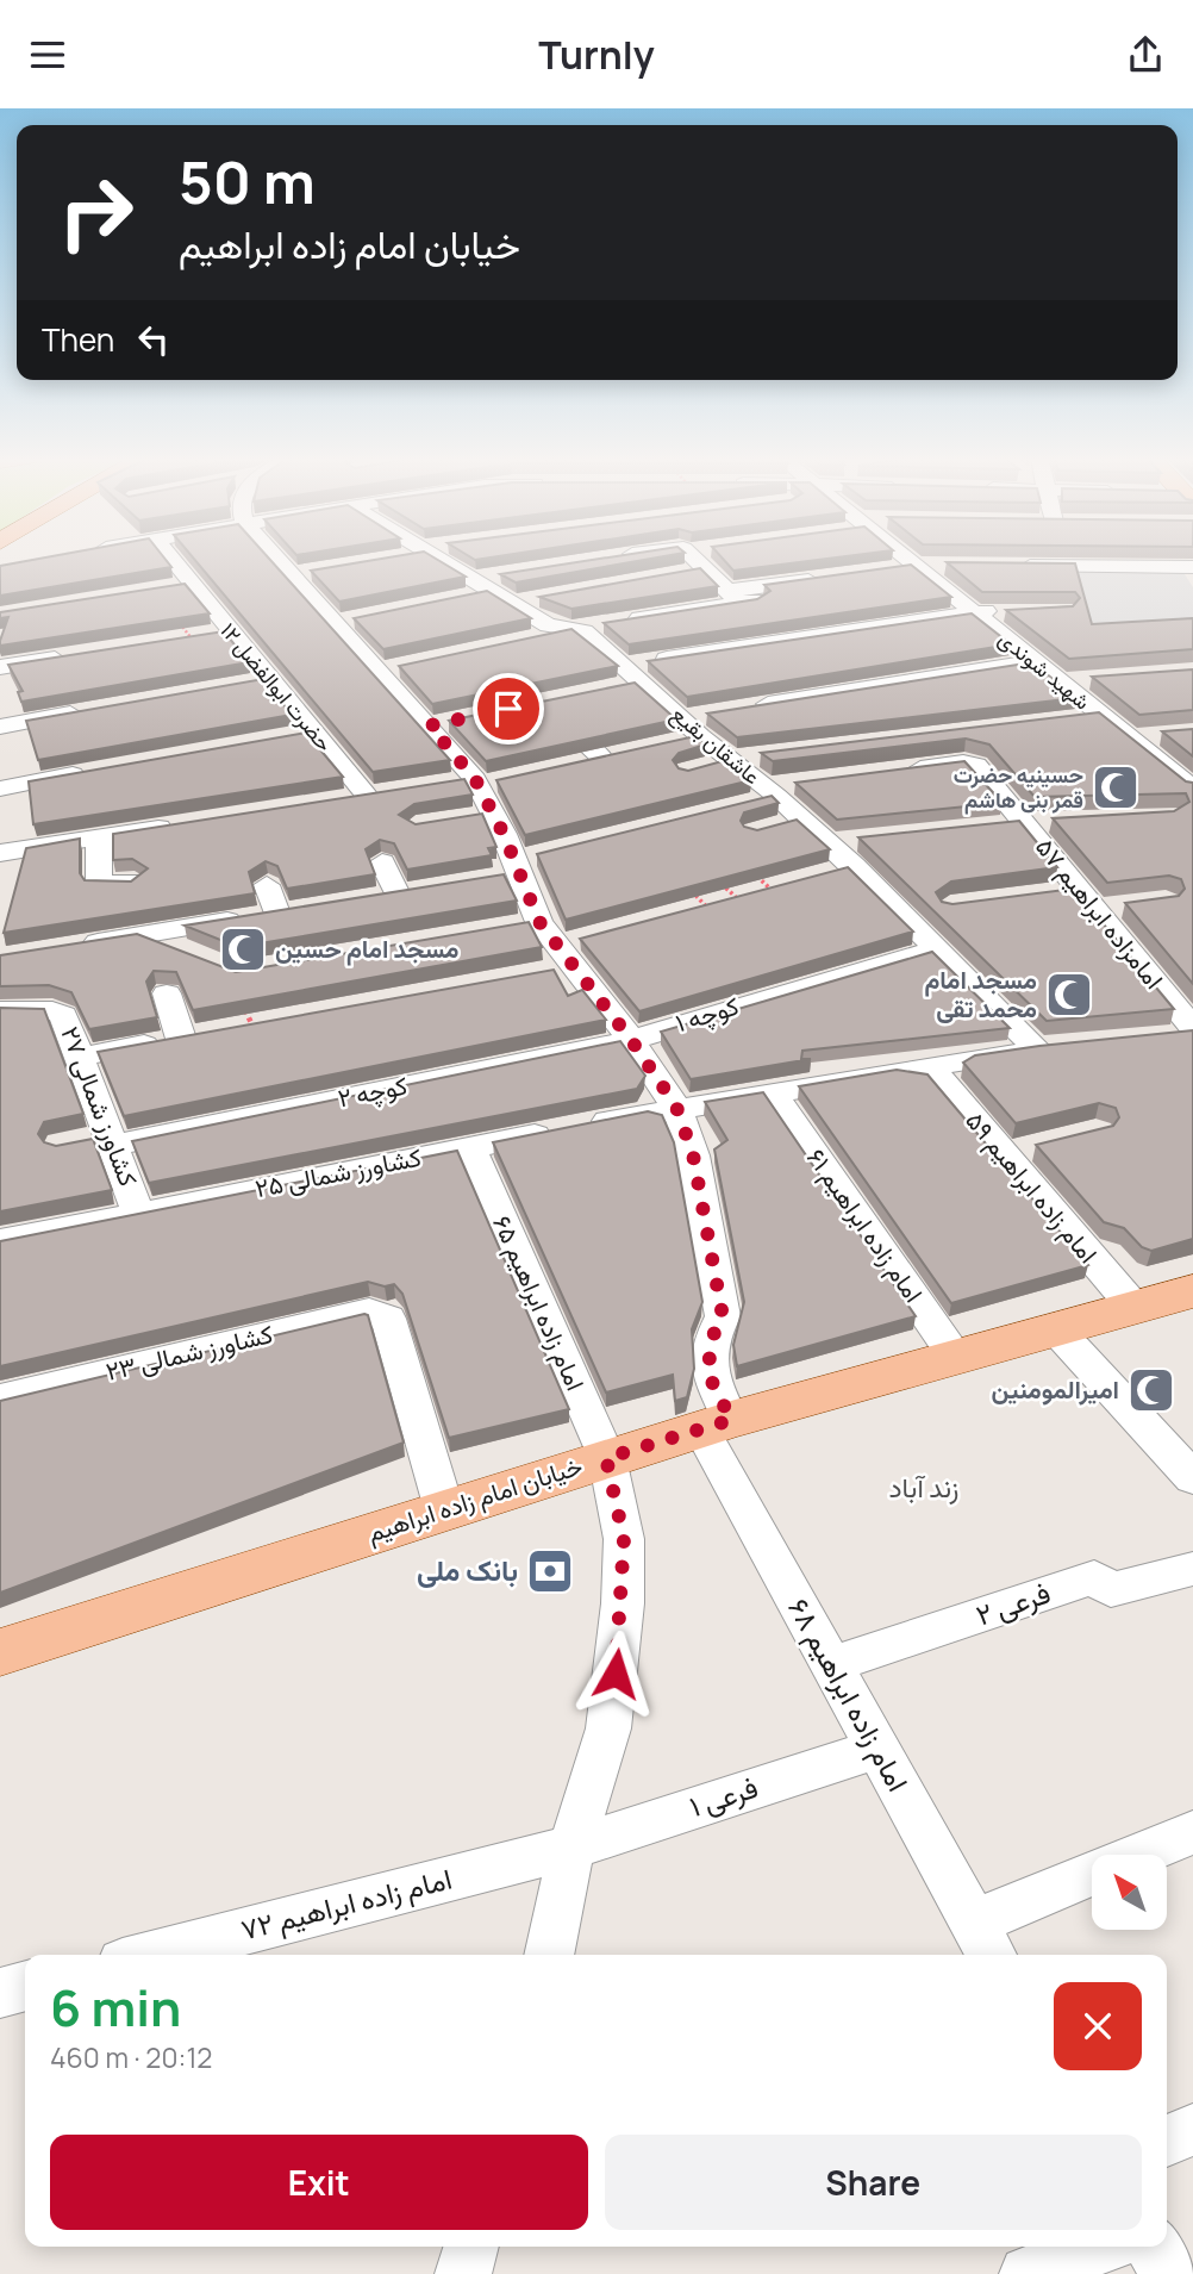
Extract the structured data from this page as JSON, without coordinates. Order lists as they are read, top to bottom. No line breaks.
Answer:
{"streets":{"main road":["خیابان امام زاده ابراهیم"],"street":["شهید شوندی","حضرت ابوالفضل ۱۲","عاشقان بقیع","امامزاده ابراهیم ۵۷","کوچه ۱","کوچه ۲","کشاورز شمالی ۲۷","کشاورز شمالی ۲۵","امام زاده ابراهیم ۵۹","امام زاده ابراهیم ۶۱","امام زاده ابراهیم ۶۵","کشاورز شمالی ۲۳","فرعی ۲","امام زاده ابراهیم ۶۸","فرعی ۱","امام زاده ابراهیم ۷۲"]},"crossings":[["کوچه ۱","کوچه ۲"],["کوچه ۱","امام زاده ابراهیم ۶۸"],["کوچه ۲","کشاورز شمالی ۲۷"],["کوچه ۲","امام زاده ابراهیم ۶۸"],["کشاورز شمالی ۲۷","کشاورز شمالی ۲۵"],["کشاورز شمالی ۲۵","امام زاده ابراهیم ۵۹"],["کشاورز شمالی ۲۵","امام زاده ابراهیم ۶۱"],["کشاورز شمالی ۲۵","امام زاده ابراهیم ۶۵"],["کشاورز شمالی ۲۵","امام زاده ابراهیم ۶۸"],["امام زاده ابراهیم ۵۹","خیابان امام زاده ابراهیم"],["امام زاده ابراهیم ۶۱","خیابان امام زاده ابراهیم"],["امام زاده ابراهیم ۶۵","خیابان امام زاده ابراهیم"],["امام زاده ابراهیم ۶۵","فرعی ۱"],["امام زاده ابراهیم ۶۵","امام زاده ابراهیم ۷۲"],["کشاورز شمالی ۲۳","خیابان امام زاده ابراهیم"],["خیابان امام زاده ابراهیم","امام زاده ابراهیم ۶۸"],["فرعی ۲","امام زاده ابراهیم ۶۸"],["امام زاده ابراهیم ۶۸","فرعی ۱"],["فرعی ۱","امام زاده ابراهیم ۷۲"]],"districts":["زند آباد"],"places":{"mosque":["حسینیه حضرت قمر بنی هاشم","مسجد امام حسین","مسجد امام محمد تقی","امیرالمومنین"],"bank":["بانک ملی"]},"north":"top left","page":{"header":"Turnly","turn":["50 m","خیابان امام زاده ابراهیم"],"then":"Then","heading":["6 min","460 m · 20:12"],"buttons":["Exit","Share"]}}
